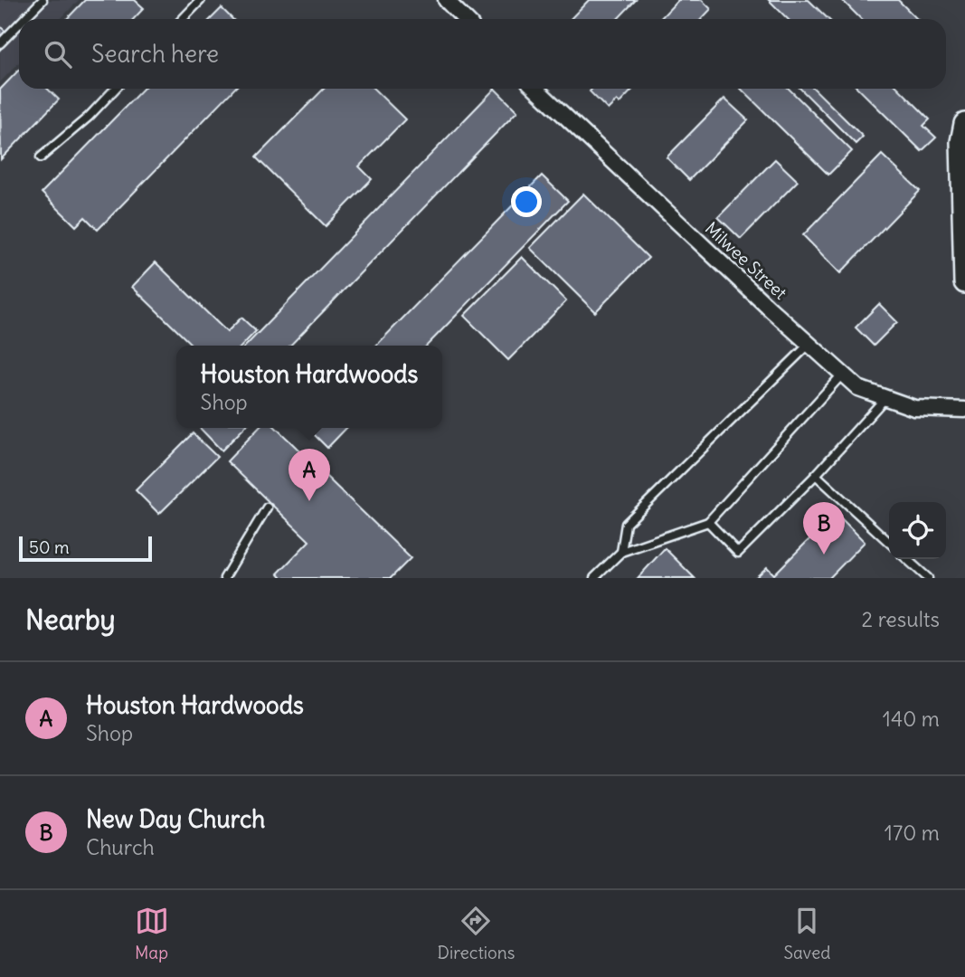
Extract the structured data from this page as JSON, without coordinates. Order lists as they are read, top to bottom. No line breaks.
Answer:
{"streets":{"street":["Milwee Street"]},"scale_bar":"50 m","page":{"search":"Search here","popup":["Houston Hardwoods","Shop"],"pins":["A","B"],"scale":"50 m","heading":["Nearby","2 results"],"list":[{"mark":"A","name":"Houston Hardwoods","note":"Shop","value":"140 m"},{"mark":"B","name":"New Day Church","note":"Church","value":"170 m"}],"nav":["Map","Directions","Saved"]}}
